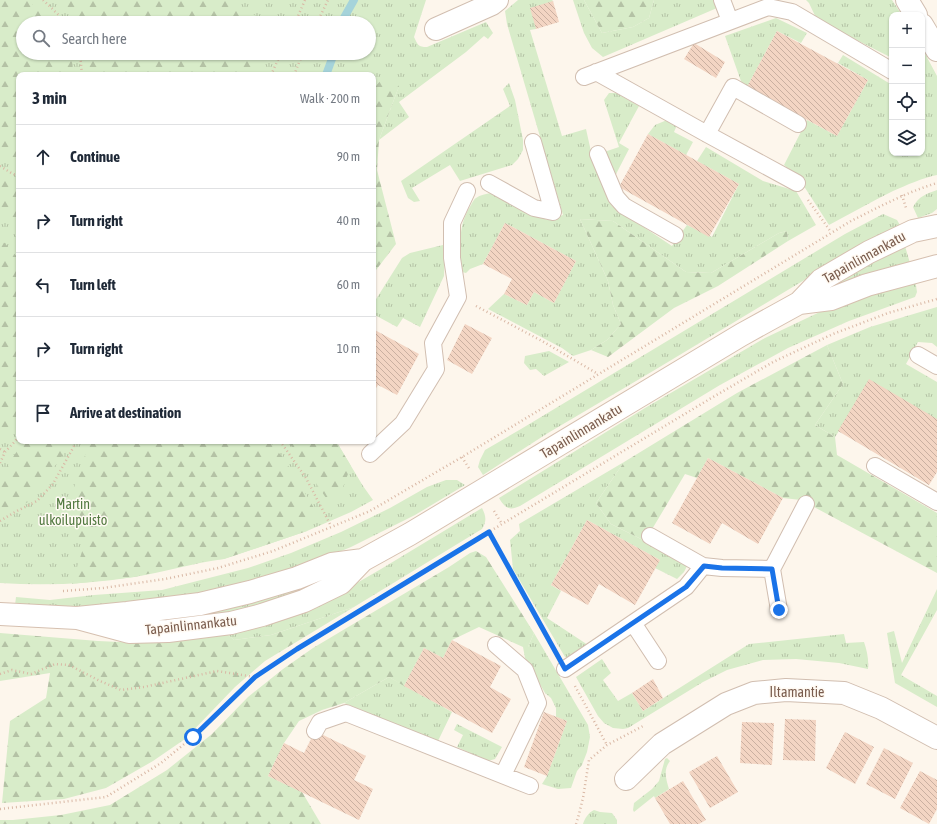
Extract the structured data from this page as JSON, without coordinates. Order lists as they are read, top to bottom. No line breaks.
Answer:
{"streets":{"street":["Tapainlinnankatu","Iltamantie"]},"parks":["Martin ulkoilupuisto"],"page":{"map_buttons":["+","−"],"search":"Search here","heading":["3 min","Walk · 200 m"],"list":[["Continue","90 m"],["Turn right","40 m"],["Turn left","60 m"],["Turn right","10 m"],"Arrive at destination"]}}
